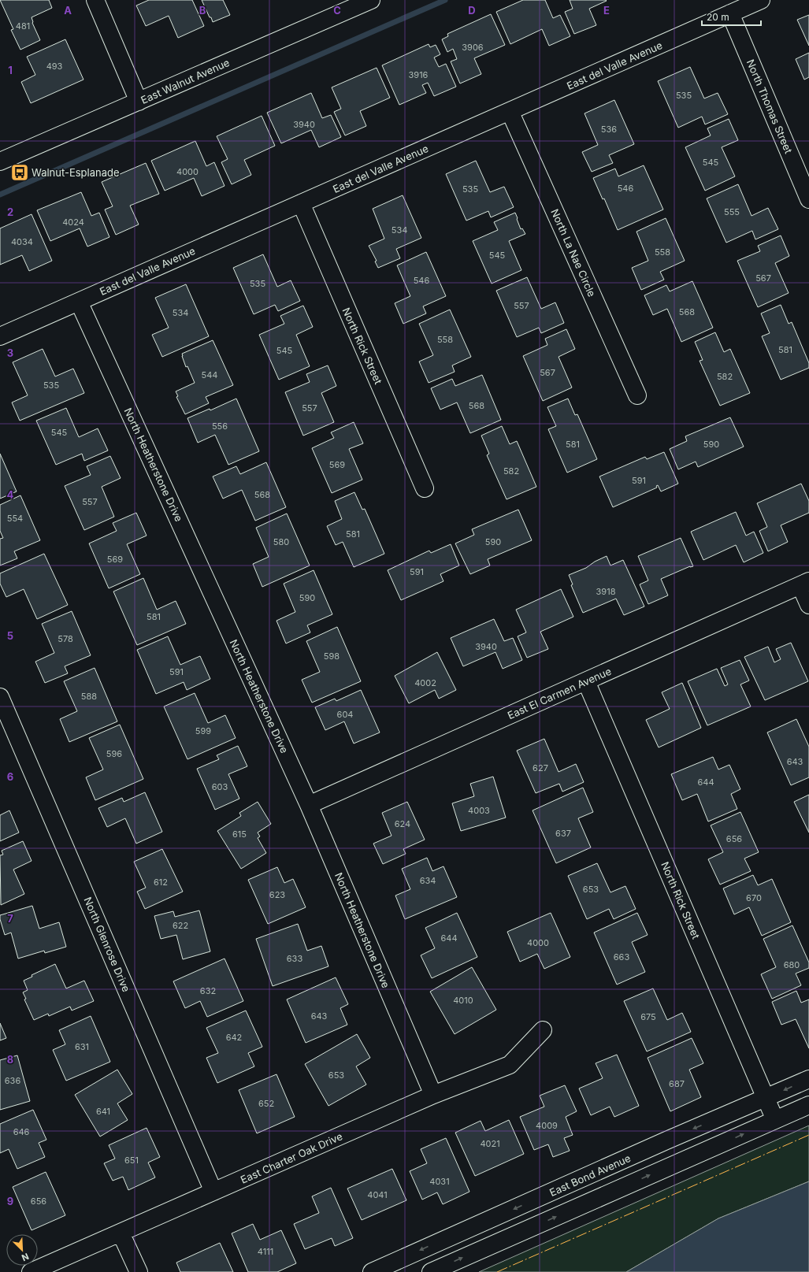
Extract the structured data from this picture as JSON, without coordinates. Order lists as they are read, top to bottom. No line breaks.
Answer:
{"streets":{"street":["East del Valle Avenue","East Walnut Avenue","North Thomas Street","North La Nae Circle","North Rick Street","North Heatherstone Drive","East El Carmen Avenue","North Glenrose Drive","East Charter Oak Drive","East Bond Avenue"]},"crossings":[["East del Valle Avenue","North Thomas Street"],["East del Valle Avenue","North La Nae Circle"],["East del Valle Avenue","North Rick Street"],["East del Valle Avenue","North Heatherstone Drive"],["North Rick Street","East El Carmen Avenue"],["North Rick Street","East Bond Avenue"],["North Heatherstone Drive","East El Carmen Avenue"],["North Heatherstone Drive","East Charter Oak Drive"],["North Glenrose Drive","East Charter Oak Drive"]],"places":{"bus stop":["Walnut-Esplanade"]},"house_numbers":["481","3906","493","3916","535","3940","536","545","4000","546","535","555","4024","534","4034","558","545","567","546","535","557","568","534","558","581","545","567","544","582","535","568","557","556","545","581","590","569","582","591","568","557","554","581","580","590","569","591","3918","590","581","578","3940","598","591","4002","588","604","599","596","643","627","644","603","4003","624","637","615","656","634","612","653","623","670","622","644","4000","663","633","680","632","4010","643","675","642","631","653","636","687","652","641","4009","646","4021","651","4031","4041","656","4111"],"scale_bar":"20 m","north":"bottom right","grid":{"columns":["A","B","C","D","E"],"rows":["1","2","3","4","5","6","7","8","9"]}}
